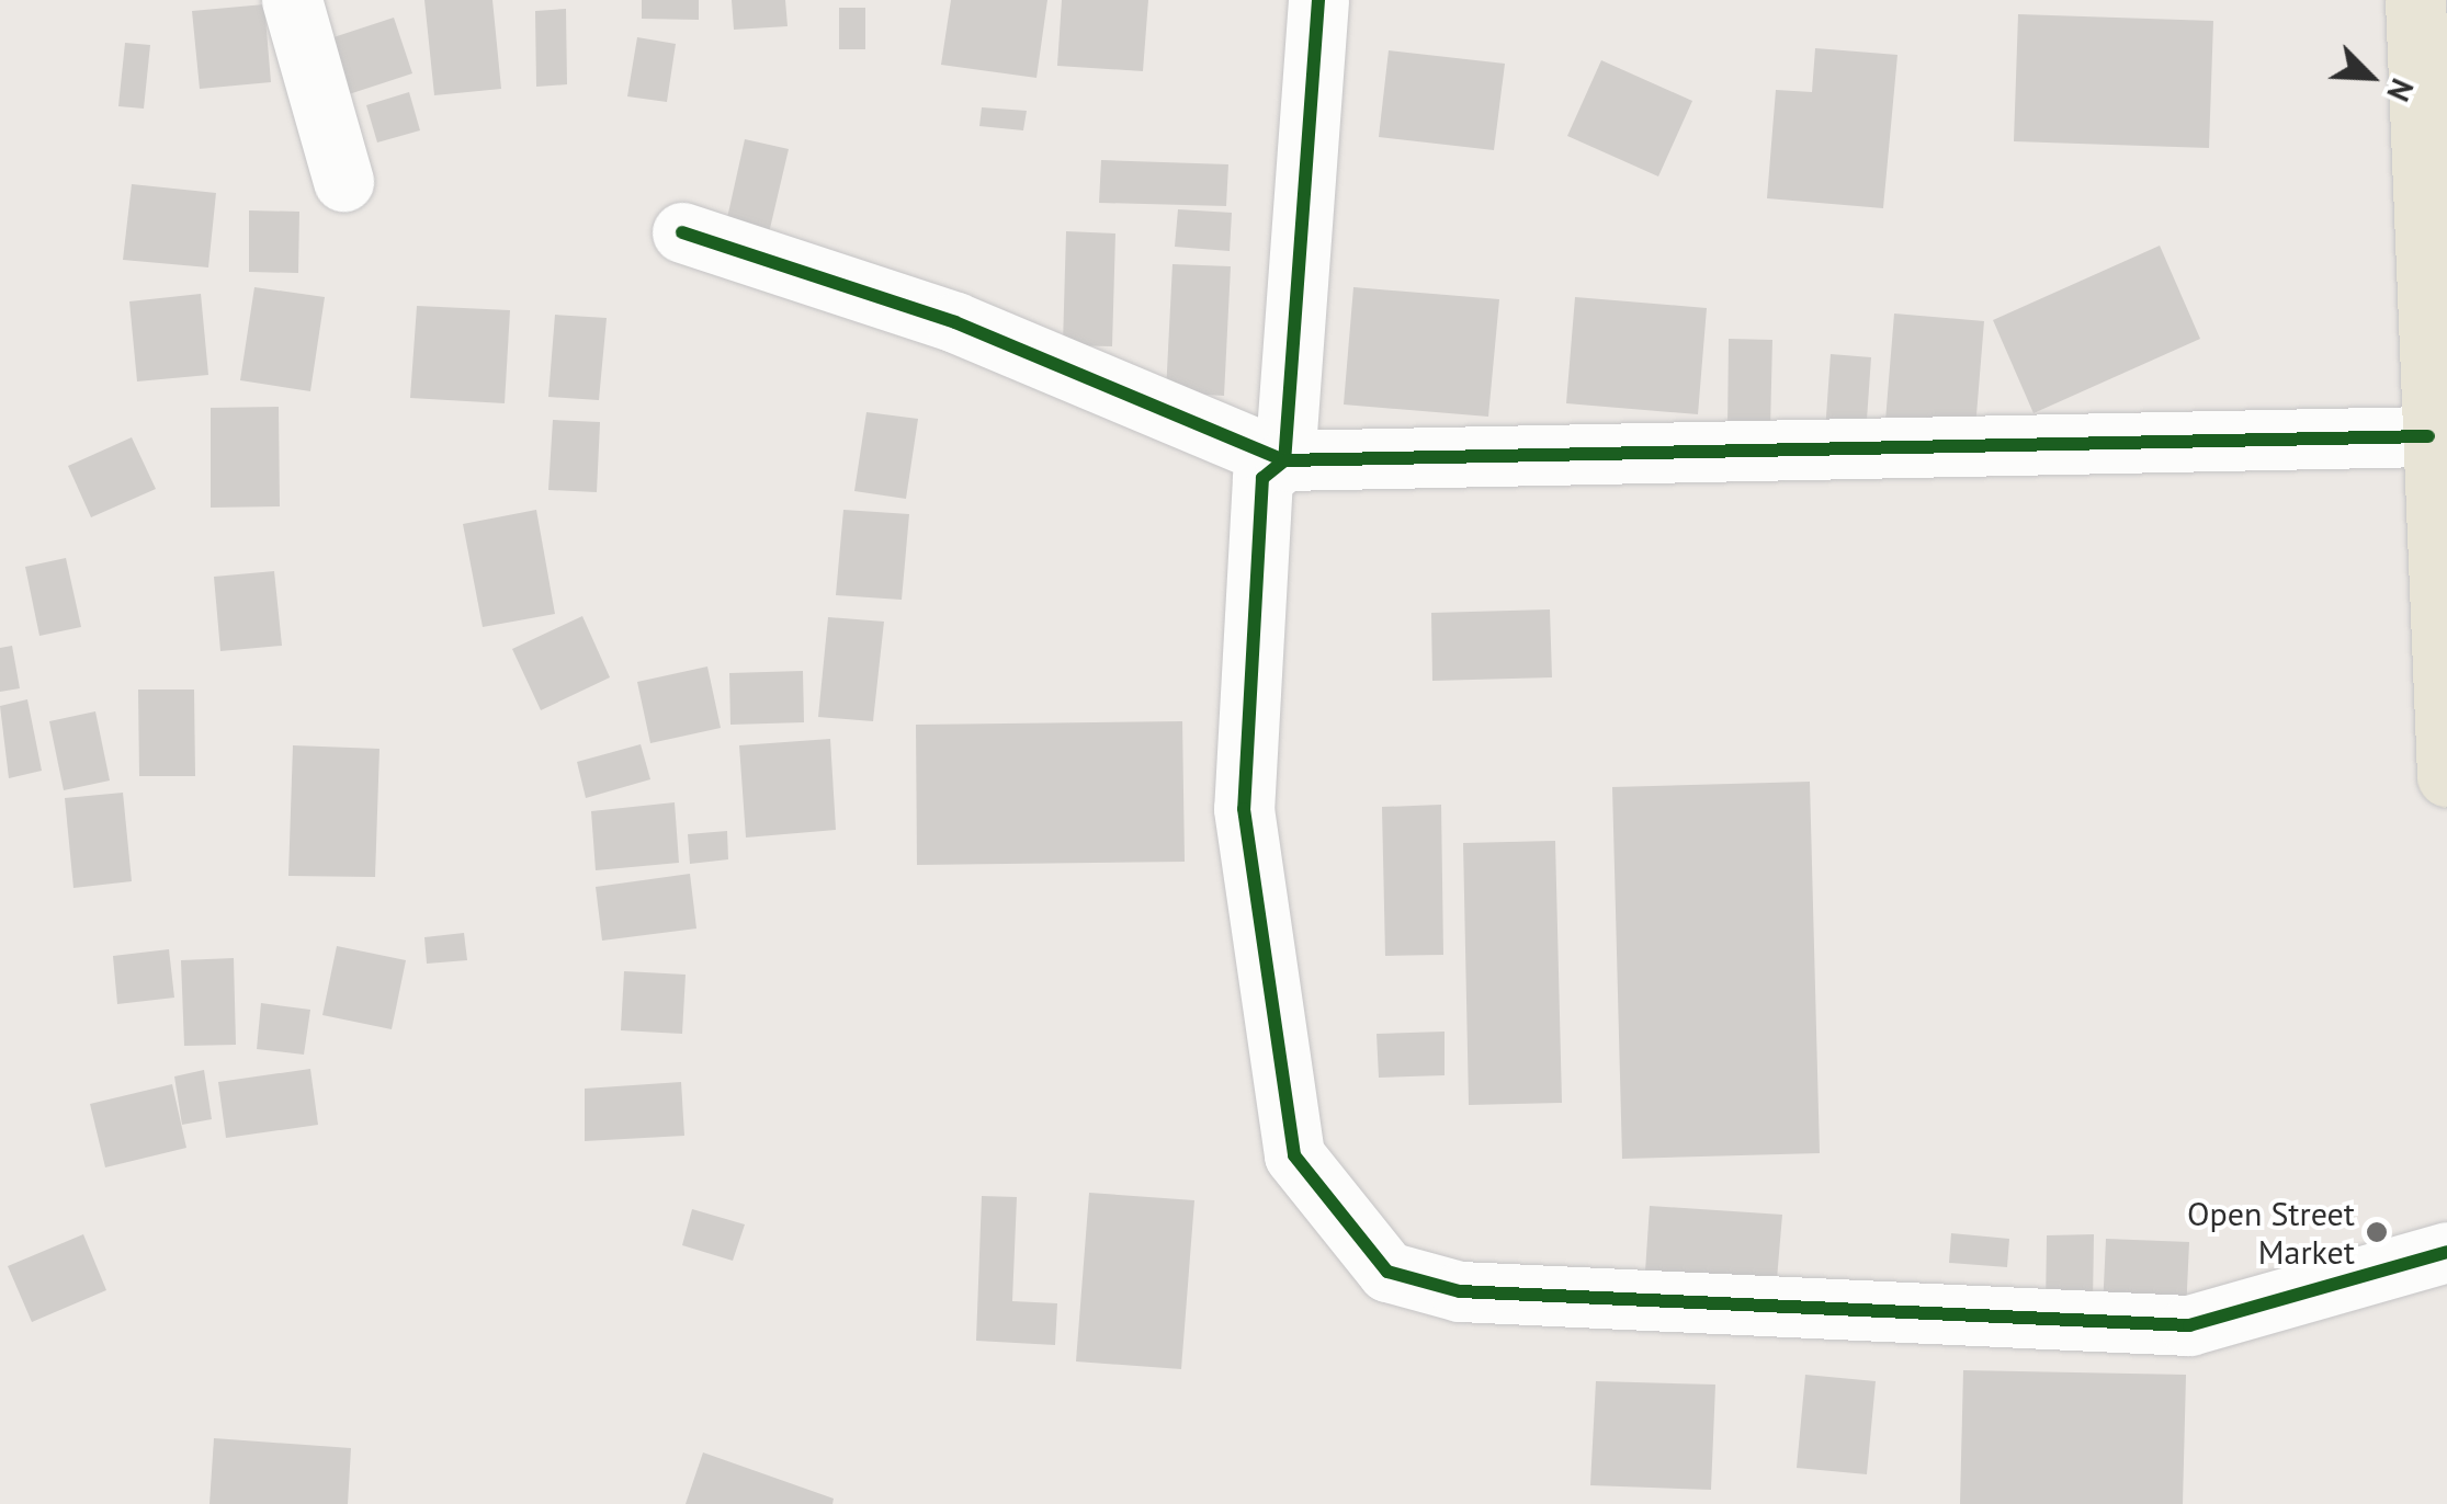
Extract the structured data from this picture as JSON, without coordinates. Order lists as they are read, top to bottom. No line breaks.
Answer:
{"places":["Open Street Market"],"north":"bottom right"}
